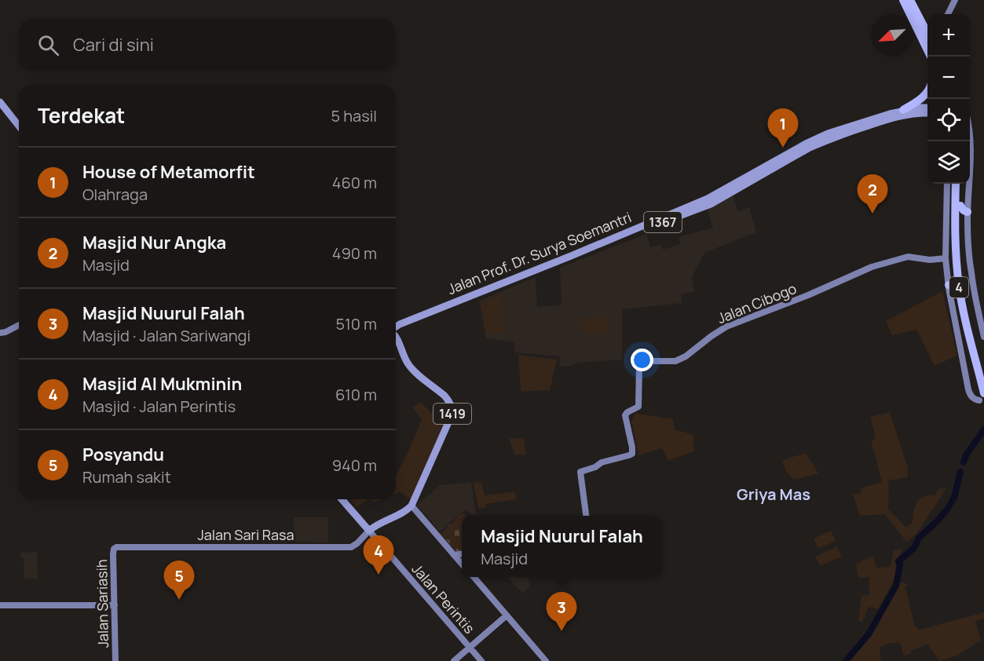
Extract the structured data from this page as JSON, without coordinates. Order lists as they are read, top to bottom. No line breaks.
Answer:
{"streets":{"highway":["4"],"main road":["1367","Jalan Prof. Dr. Surya Soemantri","1419"],"street":["Jalan Cibogo","Jalan Sari Rasa","Jalan Perintis","Jalan Sariasih"]},"crossings":[["Jalan Sari Rasa","Jalan Perintis"],["Jalan Sari Rasa","Jalan Sariasih"]],"districts":["Griya Mas"],"north":"bottom left","page":{"map_buttons":["+","−"],"search":"Cari di sini","heading":["Terdekat","5 hasil"],"pins":["1","2","4","5","3"],"list":[{"mark":"1","name":"House of Metamorfit","note":"Olahraga","value":"460 m"},{"mark":"2","name":"Masjid Nur Angka","note":"Masjid","value":"490 m"},{"mark":"3","name":"Masjid Nuurul Falah","note":"Masjid · Jalan Sariwangi","value":"510 m"},{"mark":"4","name":"Masjid Al Mukminin","note":"Masjid · Jalan Perintis","value":"610 m"},{"mark":"5","name":"Posyandu","note":"Rumah sakit","value":"940 m"}],"popup":["Masjid Nuurul Falah","Masjid"]}}
